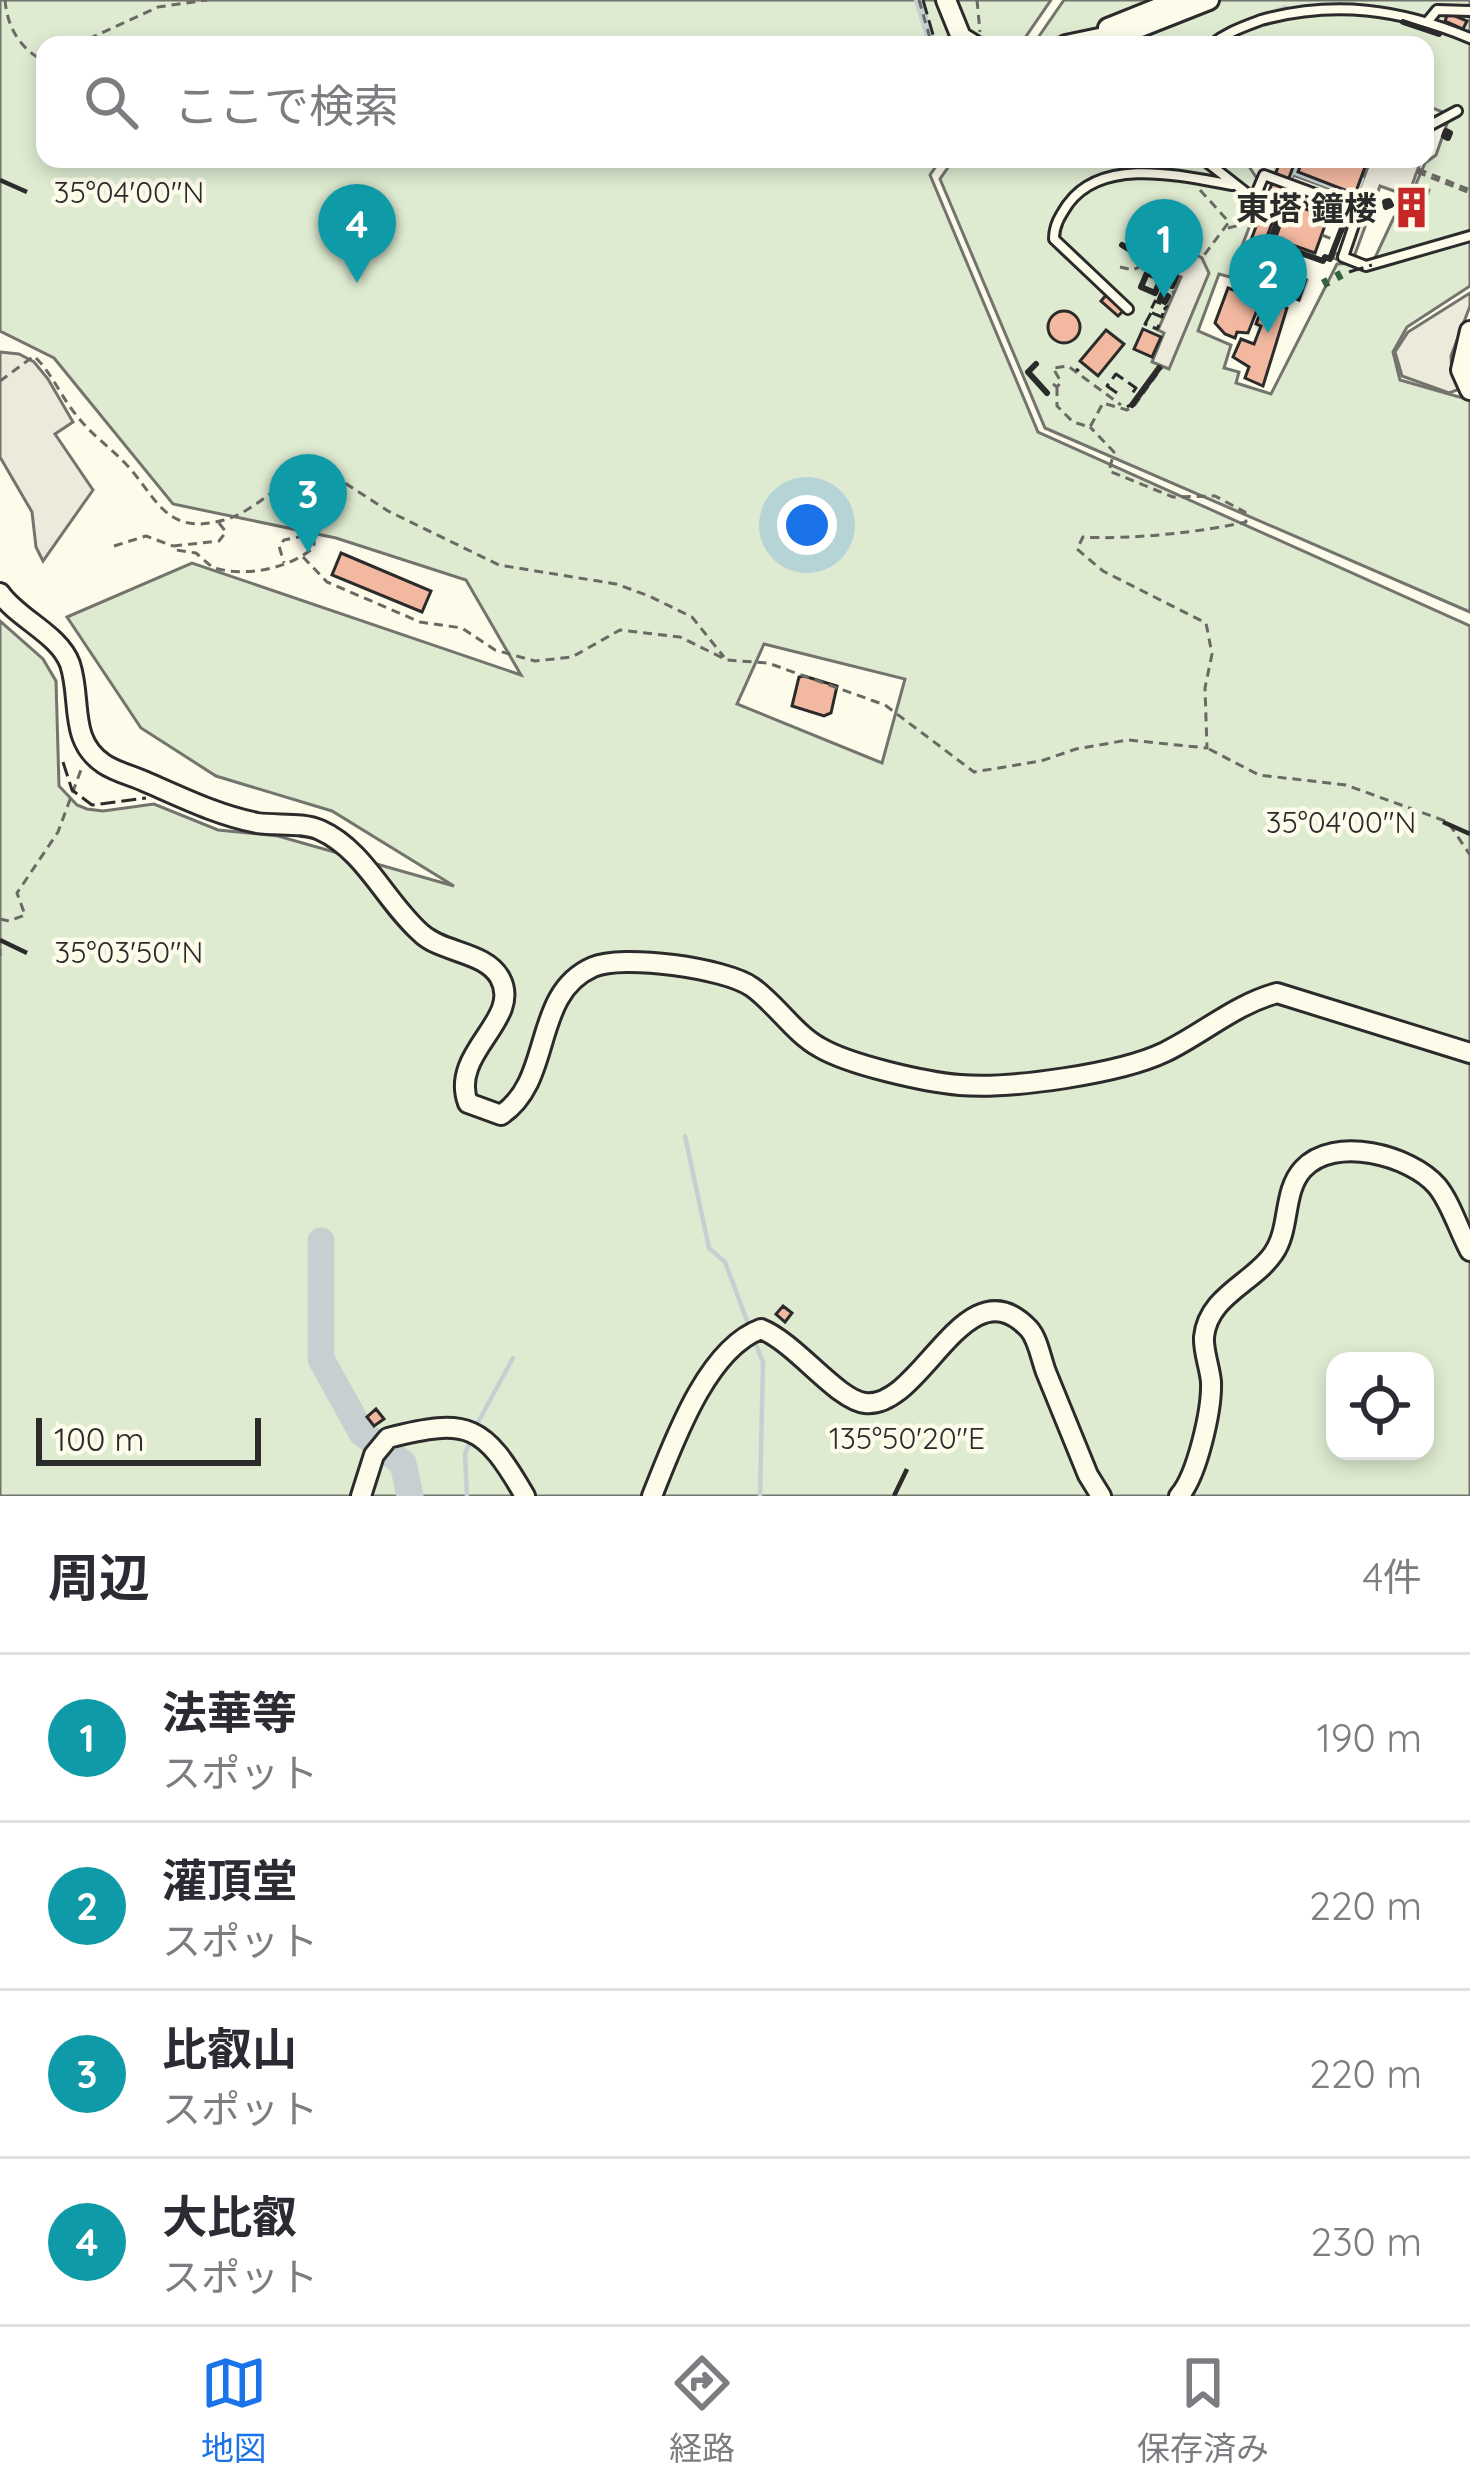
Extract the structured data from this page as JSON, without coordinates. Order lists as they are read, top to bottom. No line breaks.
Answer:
{"places":{"building":["東塔 鐘楼"]},"scale_bar":"100 m","page":{"search":"ここで検索","pins":["4","1","2","3"],"scale":"100 m","heading":["周辺","4件"],"list":[{"mark":"1","name":"法華等","note":"スポット","value":"190 m"},{"mark":"2","name":"灌頂堂","note":"スポット","value":"220 m"},{"mark":"3","name":"比叡山","note":"スポット","value":"220 m"},{"mark":"4","name":"大比叡","note":"スポット","value":"230 m"}],"nav":["地図","経路","保存済み"]},"coordinates":["35°04'00\"N","35°03'50\"N","135°50'20\"E"]}
